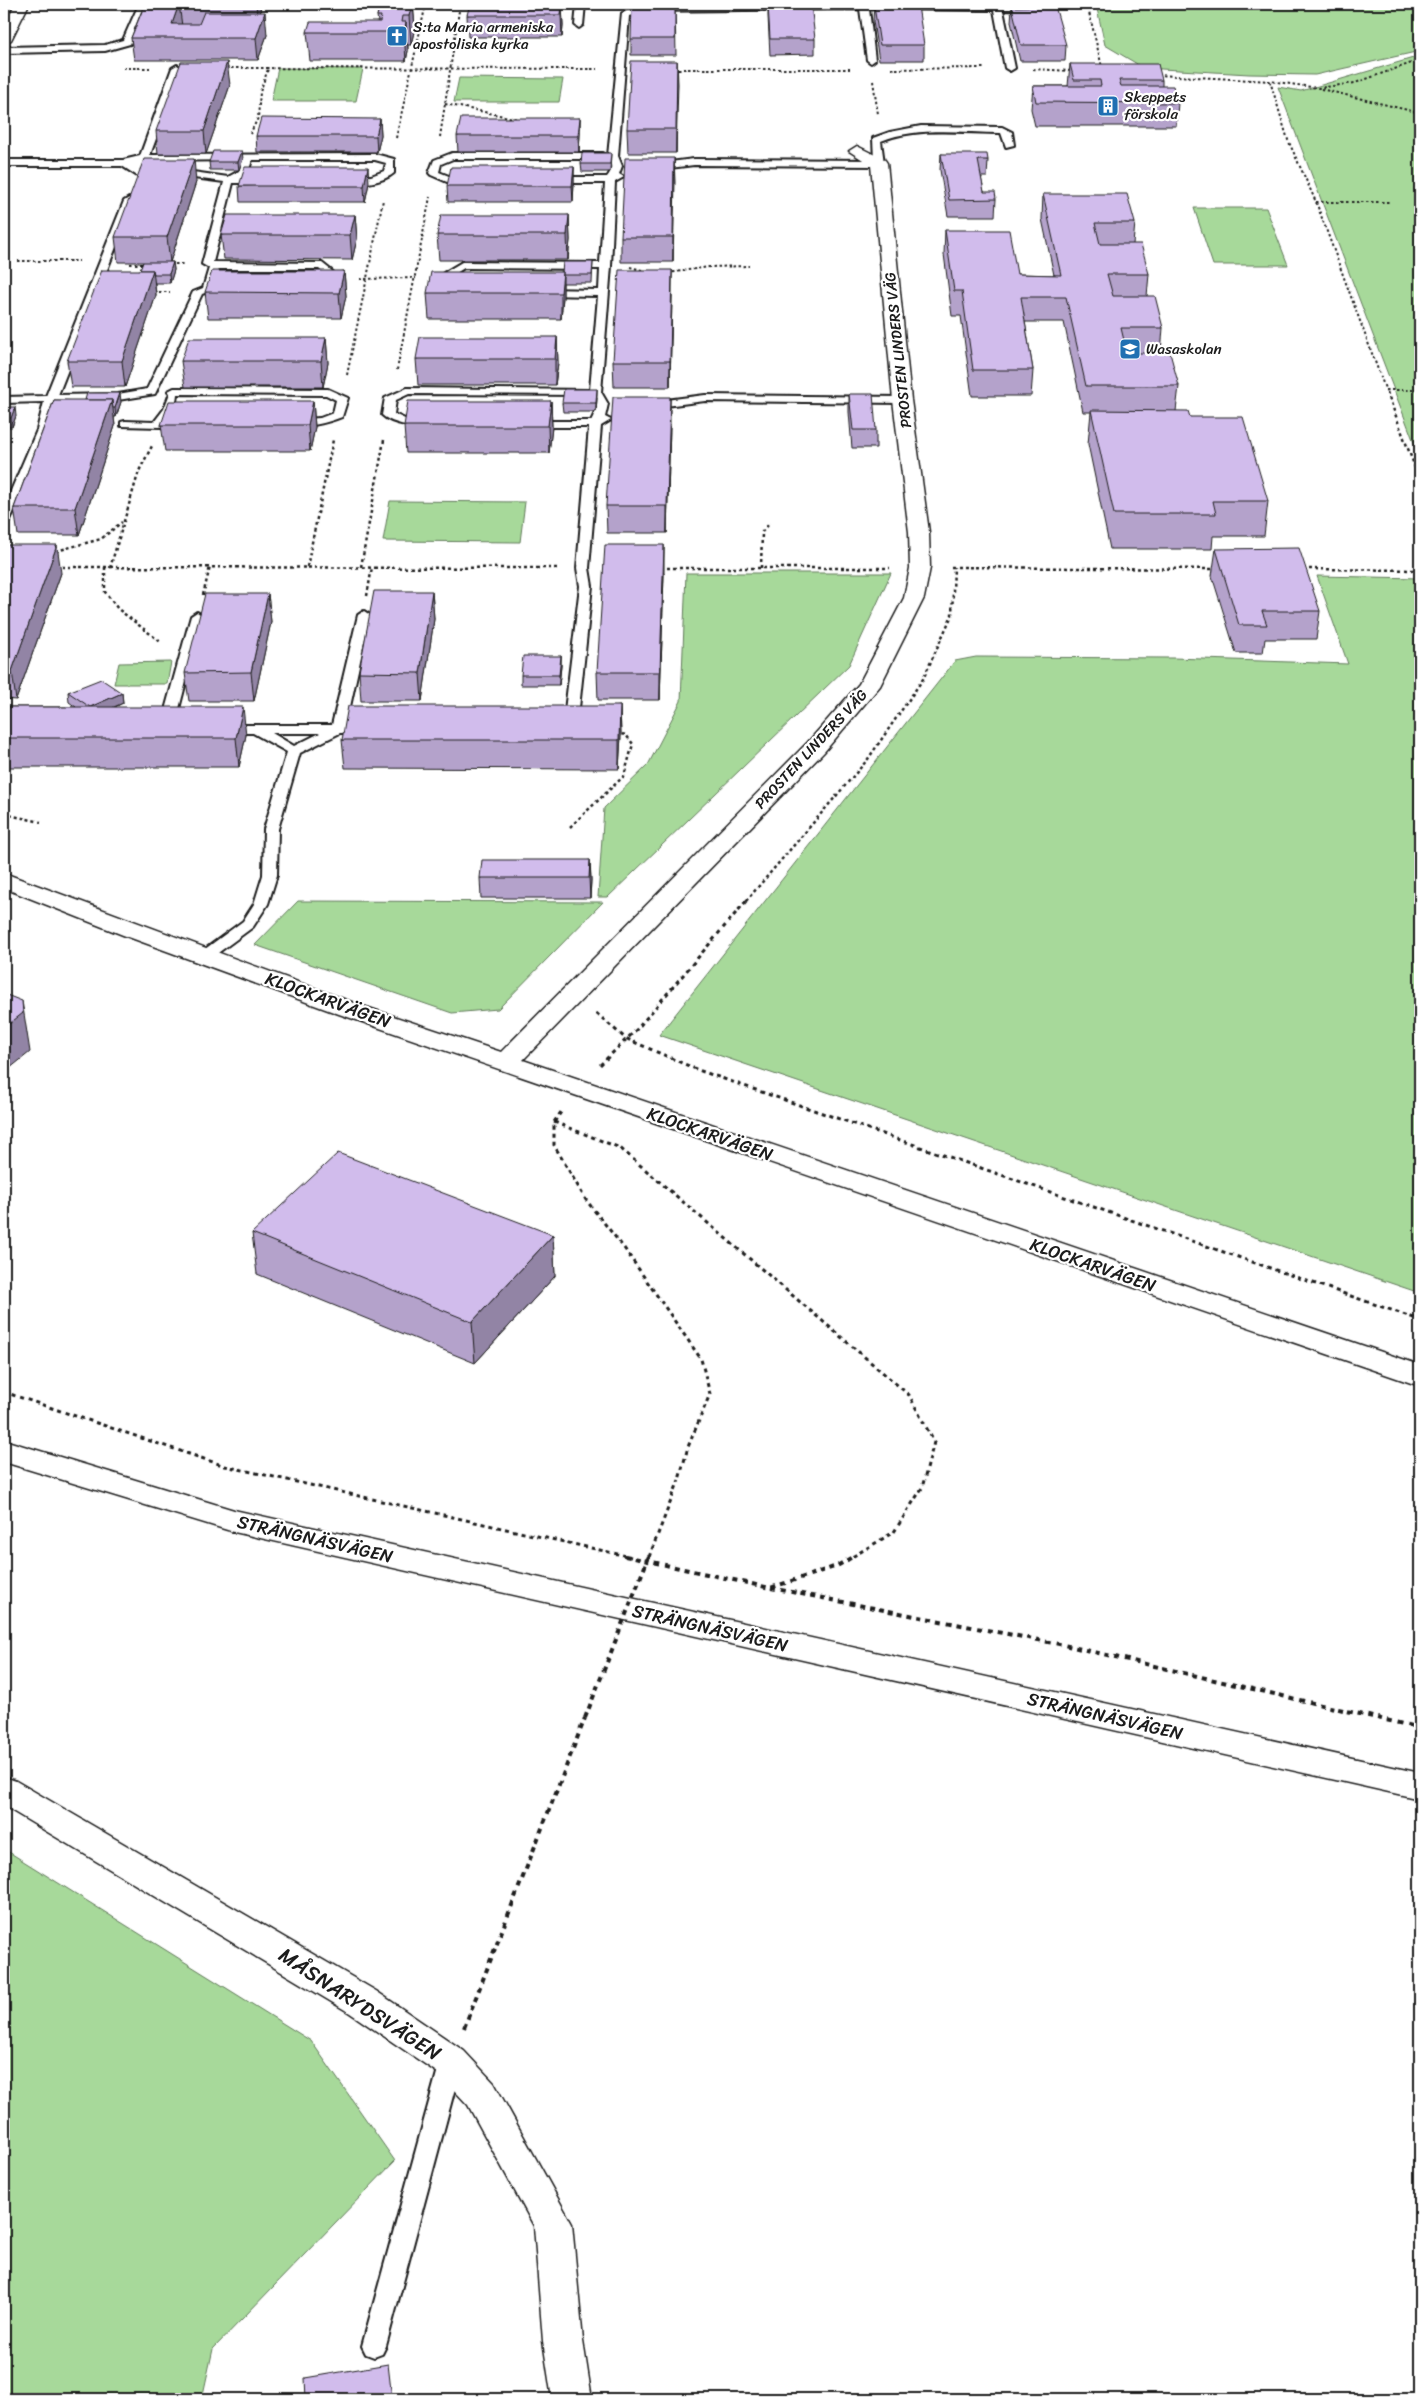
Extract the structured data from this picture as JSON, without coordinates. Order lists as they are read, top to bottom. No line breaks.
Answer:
{"streets":{"street":["PROSTEN LINDERS VÄG","KLOCKARVÄGEN","STRÄNGNÄSVÄGEN","MÅSNARYDSVÄGEN"]},"crossings":[["PROSTEN LINDERS VÄG","KLOCKARVÄGEN"]],"places":{"church":["S:ta Maria armeniska apostoliska kyrka"],"building":["Skeppets förskola"],"school or university":["Wasaskolan"]}}
